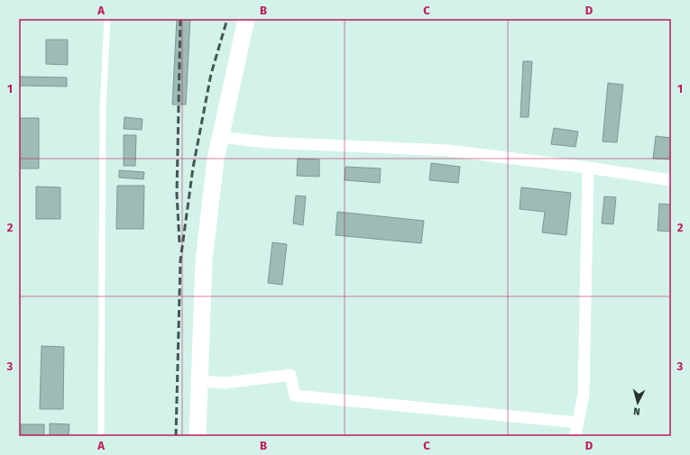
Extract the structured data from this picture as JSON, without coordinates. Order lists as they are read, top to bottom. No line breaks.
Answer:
{"north":"bottom","grid":{"columns":["A","B","C","D"],"rows":["1","2","3"]}}
